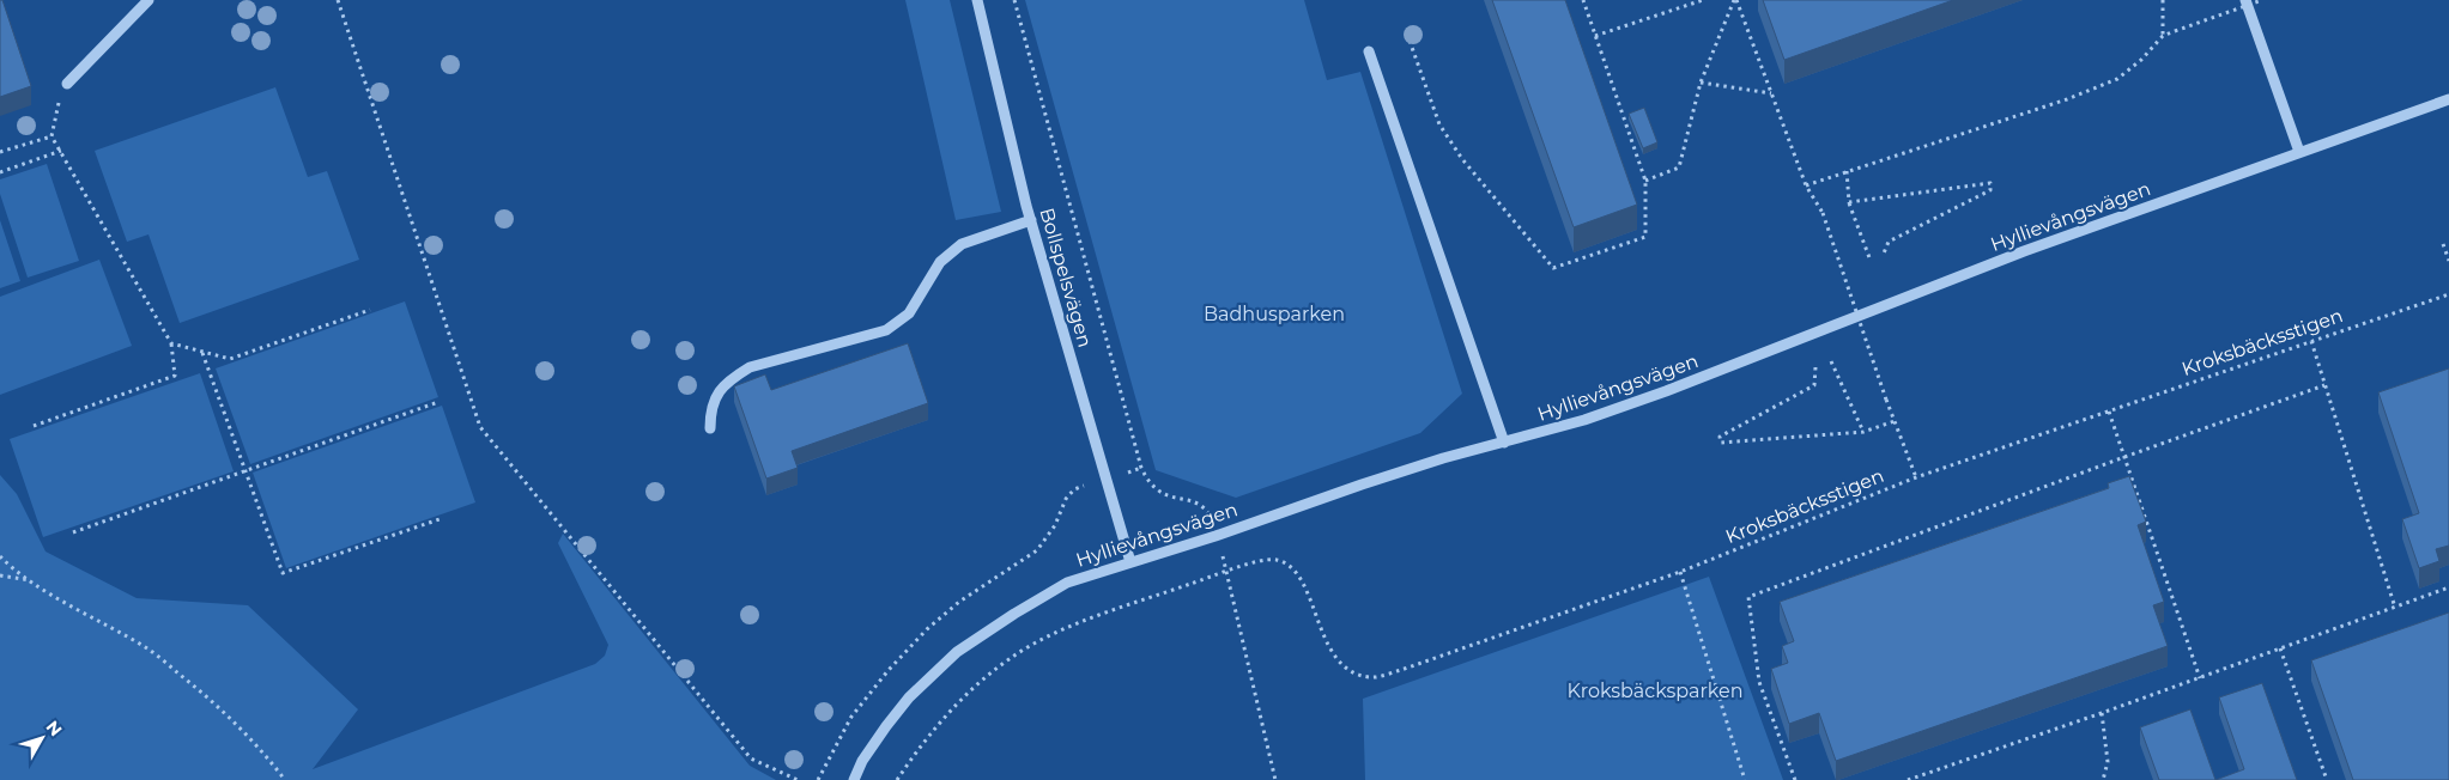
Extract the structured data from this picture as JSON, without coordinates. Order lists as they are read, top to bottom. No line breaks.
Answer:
{"streets":{"street":["Hyllievångsvägen","Bollspelsvägen"],"path":["Kroksbäcksstigen"]},"crossings":[["Hyllievångsvägen","Bollspelsvägen"]],"parks":["Badhusparken","Kroksbäcksparken"],"north":"top right"}
